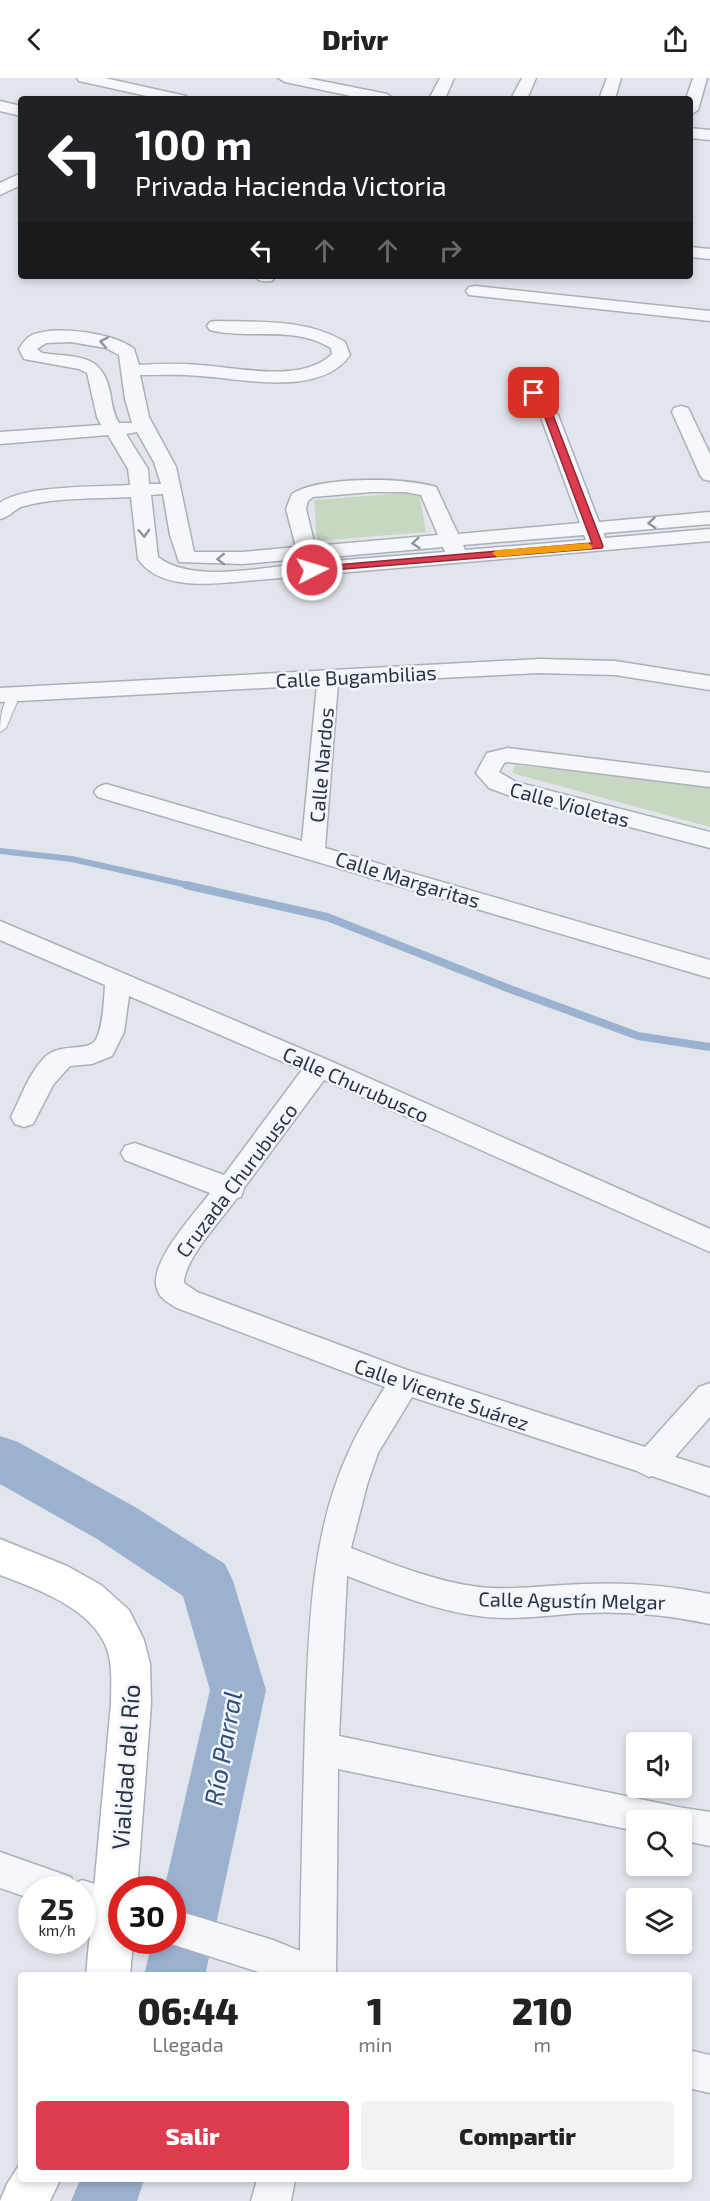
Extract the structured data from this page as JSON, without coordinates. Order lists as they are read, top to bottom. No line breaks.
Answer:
{"streets":{"main road":["Vialidad del Río"],"street":["Calle Bugambilias","Calle Nardos","Calle Violetas","Calle Margaritas","Calle Churubusco","Cruzada Churubusco","Calle Vicente Suárez","Calle Agustín Melgar"]},"crossings":[["Calle Bugambilias","Calle Nardos"],["Calle Nardos","Calle Margaritas"],["Calle Churubusco","Cruzada Churubusco"],["Cruzada Churubusco","Calle Vicente Suárez"]],"water":["Río Parral"],"page":{"header":"Drivr","turn":["100 m","Privada Hacienda Victoria"],"speed":"25 km/h","limit":"30","eta":["06:44","Llegada","1","min","210","m"],"buttons":["Salir","Compartir"]}}
